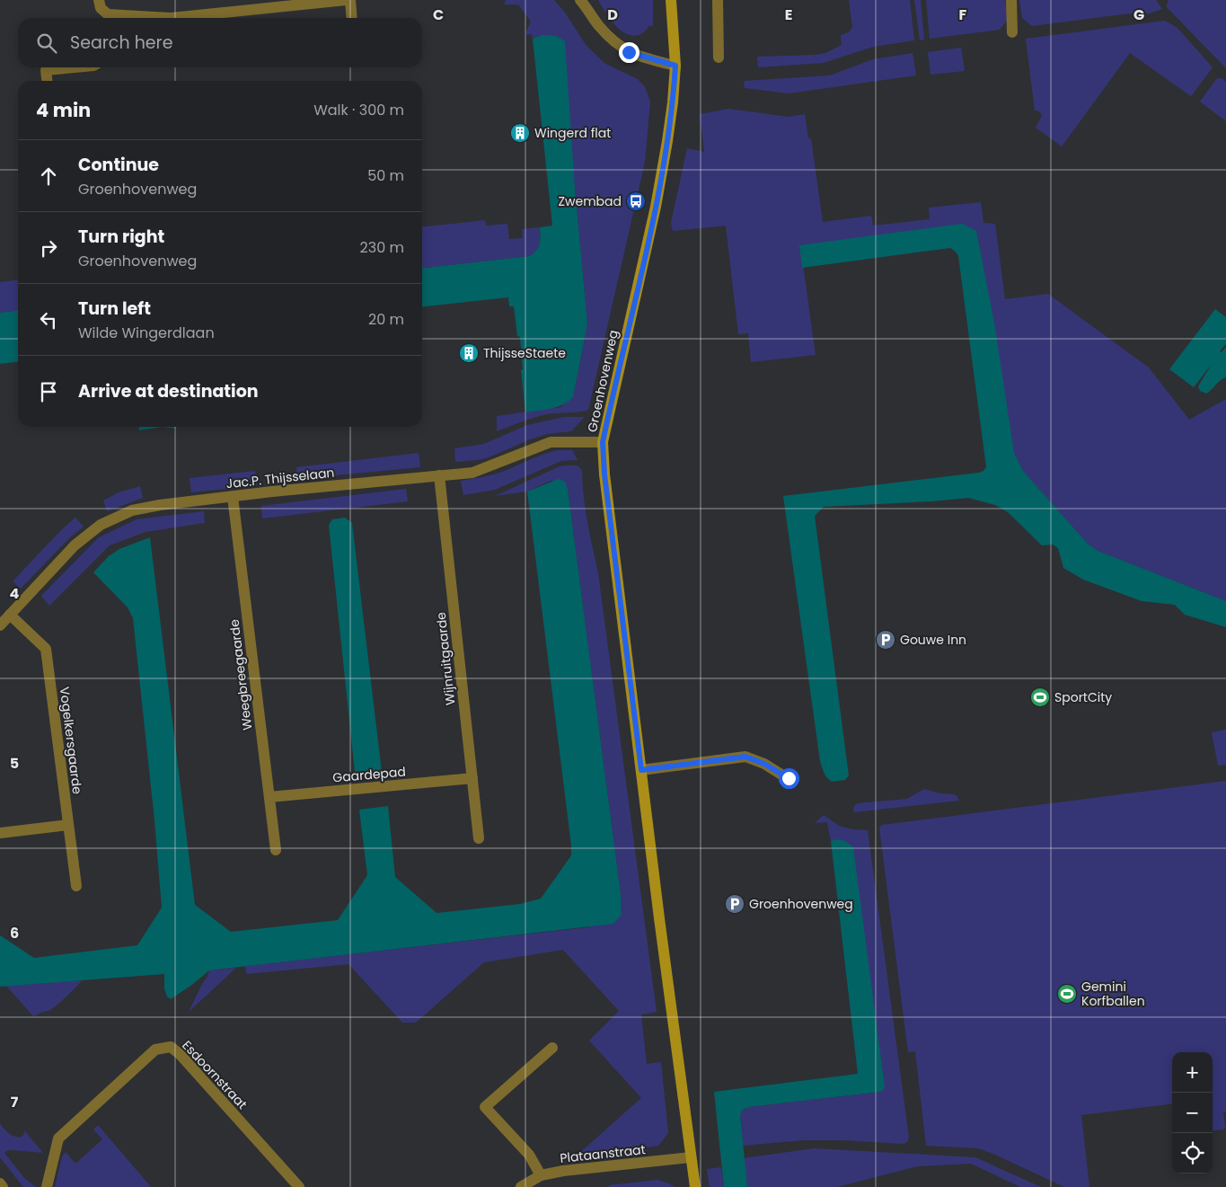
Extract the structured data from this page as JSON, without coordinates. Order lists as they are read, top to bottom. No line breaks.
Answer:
{"streets":{"street":["Groenhovenweg","Jac.P. Thijsselaan","Wijnruitgaarde","Weegbreegaarde","Vogelkersgaarde","Gaardepad","Esdoornstraat","Plataanstraat"]},"crossings":[["Groenhovenweg","Jac.P. Thijsselaan"],["Groenhovenweg","Plataanstraat"],["Jac.P. Thijsselaan","Wijnruitgaarde"],["Jac.P. Thijsselaan","Weegbreegaarde"],["Jac.P. Thijsselaan","Vogelkersgaarde"],["Wijnruitgaarde","Gaardepad"],["Weegbreegaarde","Gaardepad"]],"places":{"building":["Wingerd flat","ThijsseStaete"],"bus stop":["Zwembad"],"parking":["Gouwe Inn","Groenhovenweg"],"sports":["SportCity","Gemini Korfballen"]},"page":{"search":"Search here","heading":["4 min","Walk · 300 m"],"list":[["Continue","Groenhovenweg","50 m"],["Turn right","Groenhovenweg","230 m"],["Turn left","Wilde Wingerdlaan","20 m"],"Arrive at destination"],"map_buttons":["+","−"]},"grid":{"columns":["C","D","E","F","G"],"rows":["4","5","6","7"]}}
